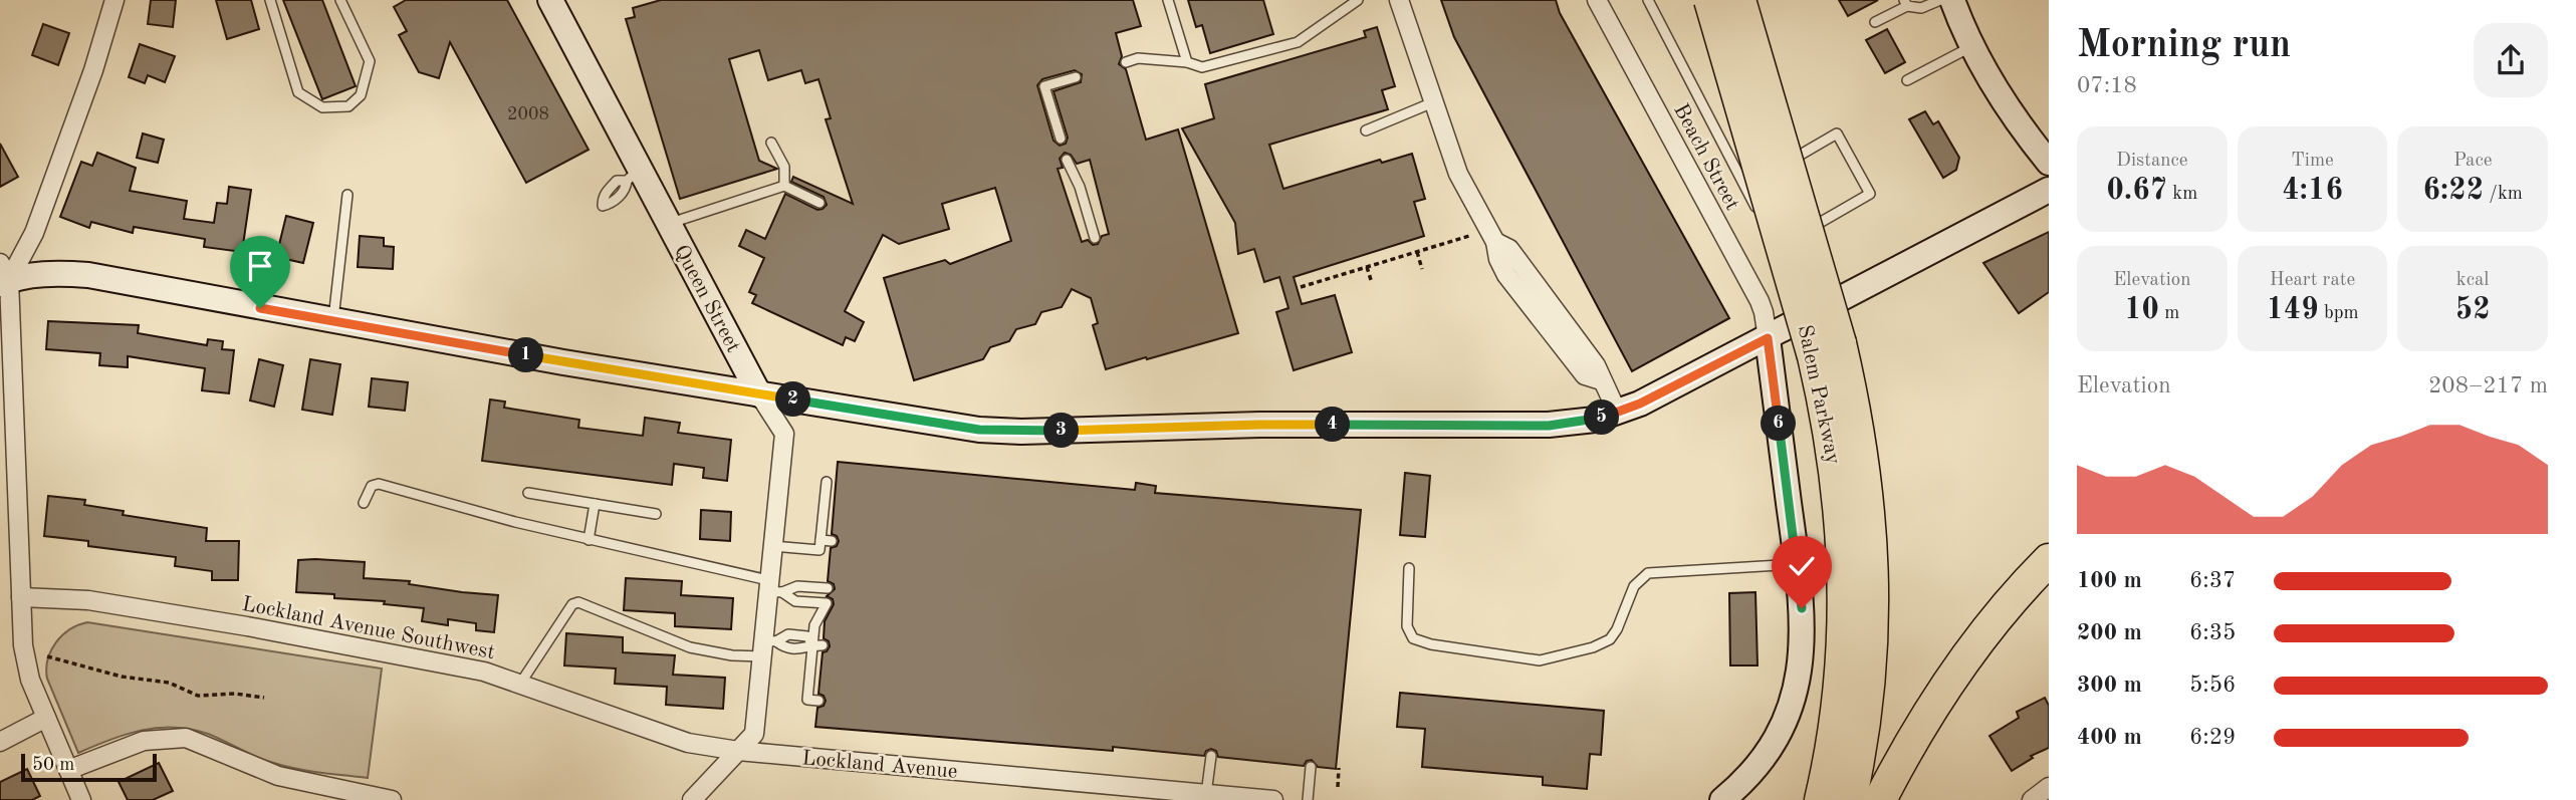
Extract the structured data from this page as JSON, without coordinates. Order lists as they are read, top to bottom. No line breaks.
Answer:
{"streets":{"highway":["Salem Parkway"],"main road":["Queen Street"],"street":["Beach Street","Lockland Avenue Southwest","Lockland Avenue"]},"crossings":[["Queen Street","Lockland Avenue Southwest"],["Queen Street","Lockland Avenue"],["Lockland Avenue Southwest","Lockland Avenue"]],"house_numbers":["2008"],"scale_bar":"50 m","page":{"heading":["Morning run","07:18"],"stats":[["Distance","0.67 km"],["Time","4:16"],["Pace","6:22 /km"],["Elevation","10 m"],["Heart rate","149 bpm"],["kcal","52"]],"pins":["1","2","5","6","4","3"],"chart":["Elevation","208–217 m"],"list":[{"name":"100 m","note":"6:37"},{"name":"200 m","note":"6:35"},{"name":"300 m","note":"5:56"},{"name":"400 m","note":"6:29"}],"scale":"50 m"}}
